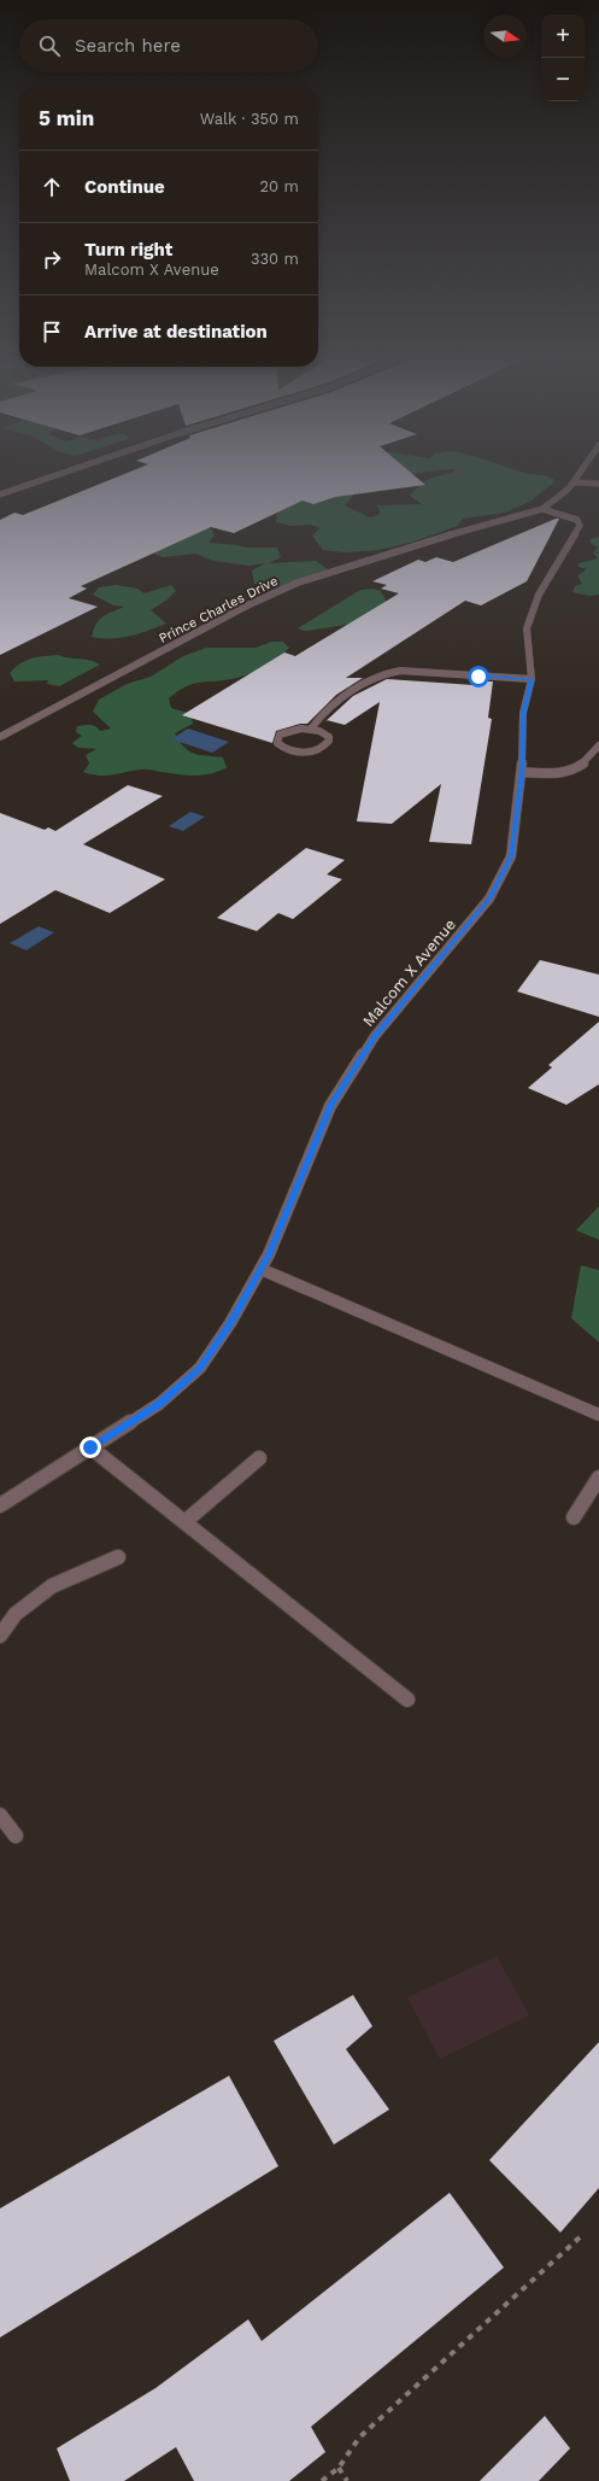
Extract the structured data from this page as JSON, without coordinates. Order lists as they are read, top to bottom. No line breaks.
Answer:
{"streets":{"street":["Prince Charles Drive","Malcom X Avenue"]},"crossings":[["Prince Charles Drive","Malcom X Avenue"]],"north":"right","page":{"map_buttons":["+","−"],"search":"Search here","heading":["5 min","Walk · 350 m"],"list":[["Continue","20 m"],["Turn right","Malcom X Avenue","330 m"],"Arrive at destination"]}}
